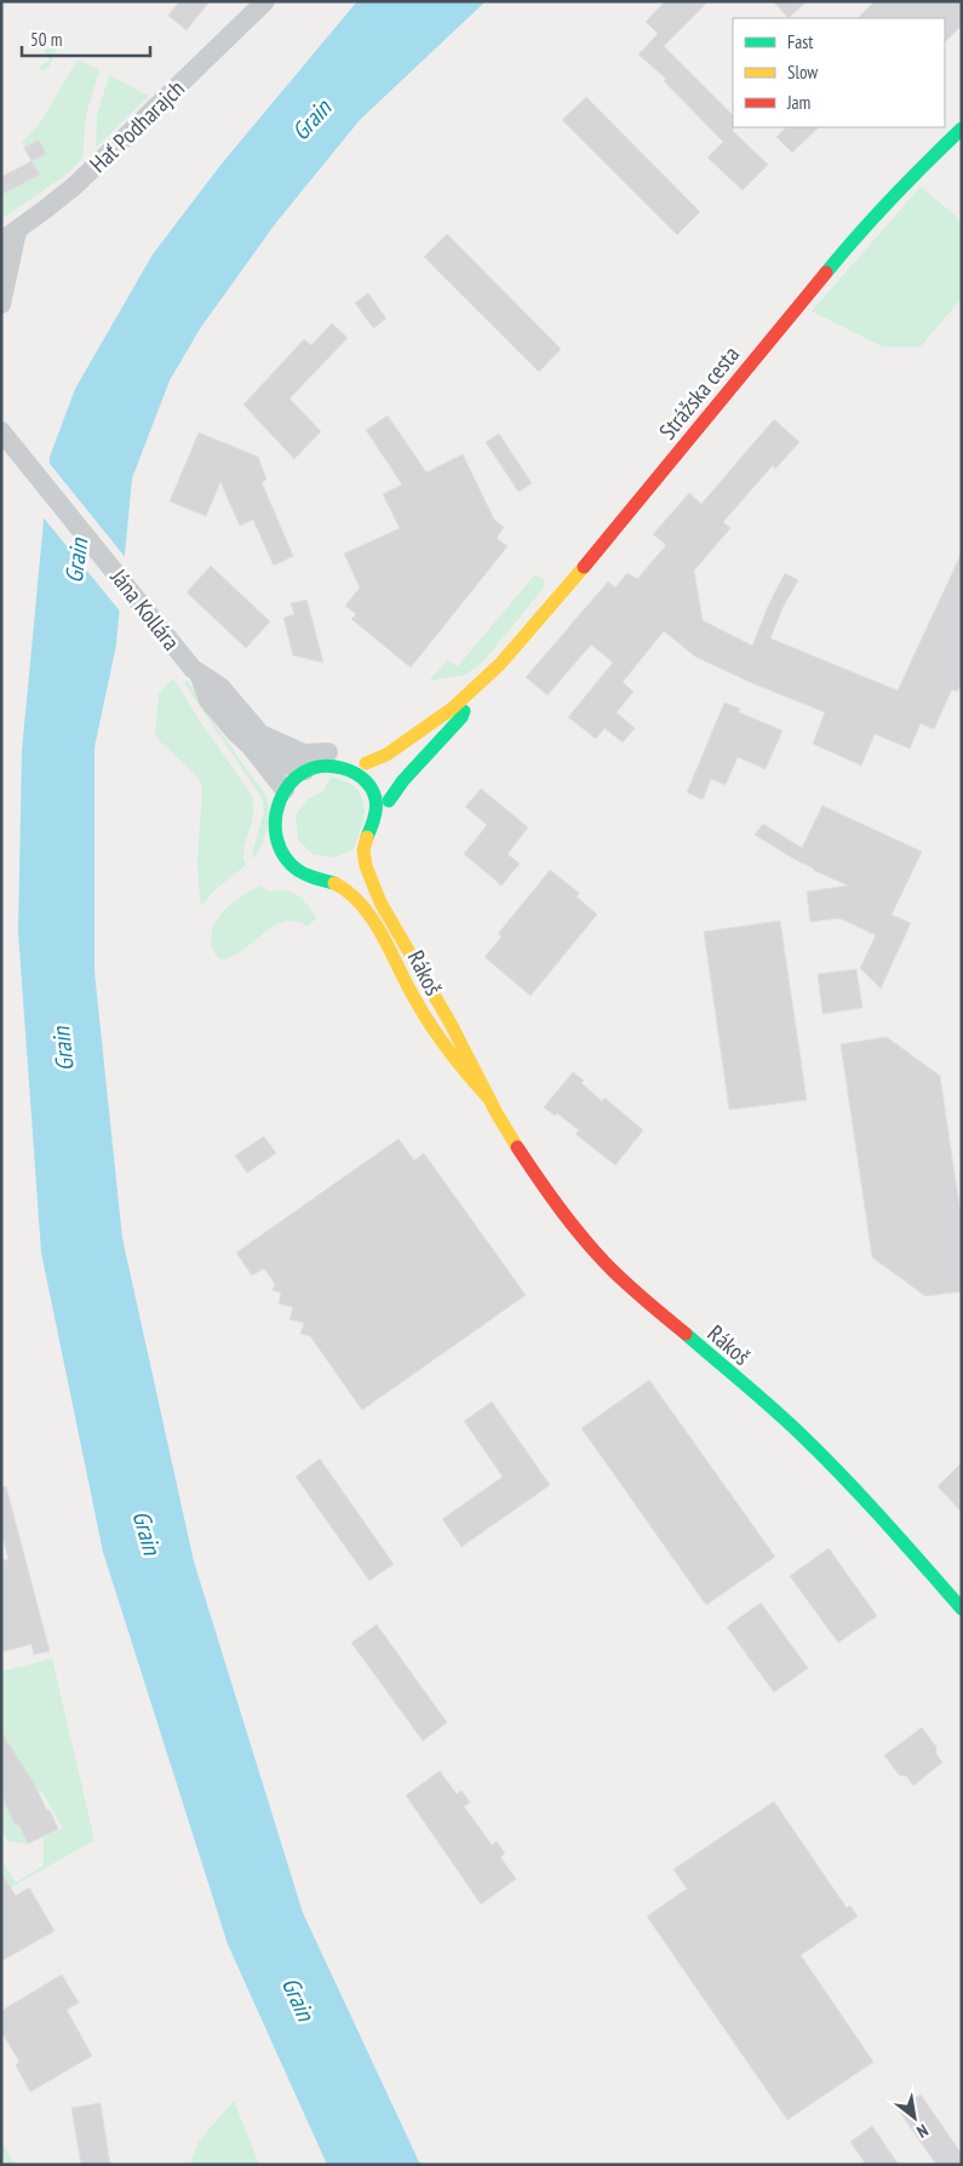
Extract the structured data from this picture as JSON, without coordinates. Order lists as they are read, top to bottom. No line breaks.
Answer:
{"streets":{"street":["Hať Podharajch","Strážska cesta","Jána Kollára","Rákoš"]},"water":["Grain"],"legend":["Fast","Slow","Jam"],"scale_bar":"50 m","north":"bottom right"}
